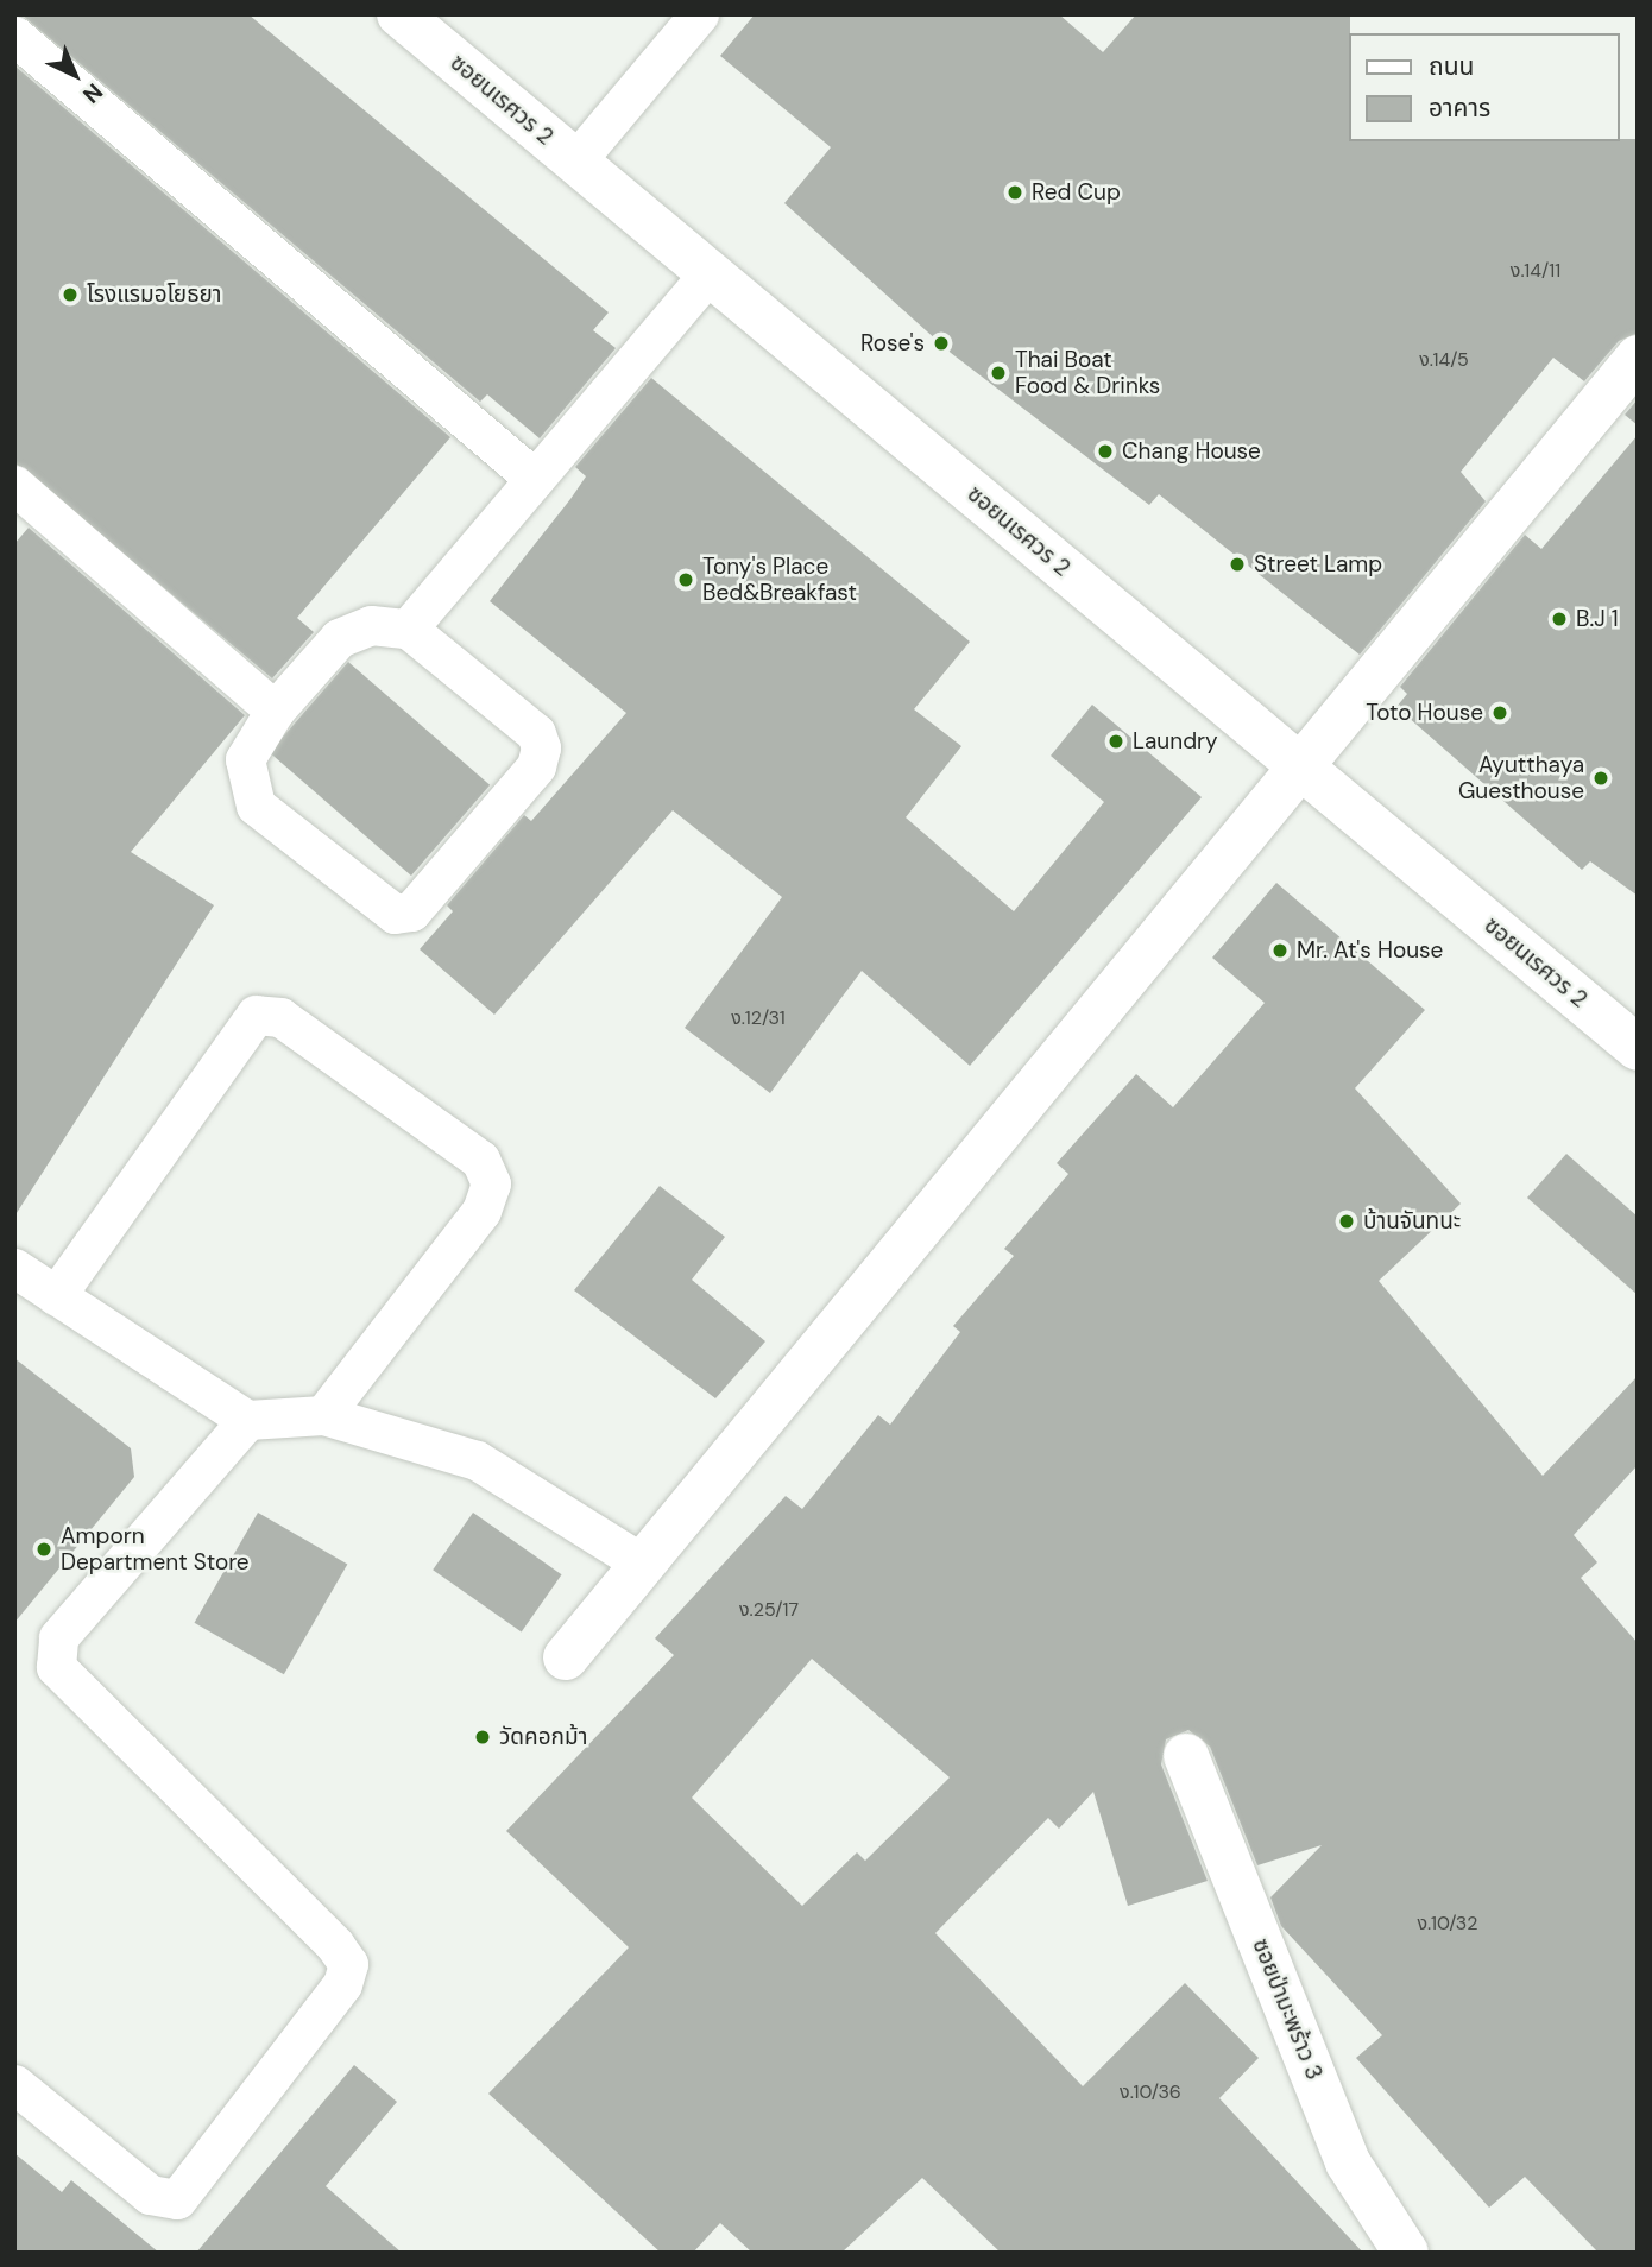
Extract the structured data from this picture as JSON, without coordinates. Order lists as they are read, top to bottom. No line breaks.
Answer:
{"streets":{"street":["ซอยนเรศวร 2","ซอยป่ามะพร้าว 3"]},"places":["Red Cup","โรงแรมอโยธยา","Rose's","Thai Boat Food & Drinks","Chang House","Street Lamp","Tony's Place Bed&Breakfast","B.J 1","Toto House","Laundry","Ayutthaya Guesthouse","Mr. At's House","บ้านจันทนะ","Amporn Department Store","วัดคอกม้า"],"house_numbers":["ง.14/11","ง.14/5","ง.12/31","ง.25/17","ง.10/32","ง.10/36"],"legend":["ถนน","อาคาร"],"north":"bottom right"}
